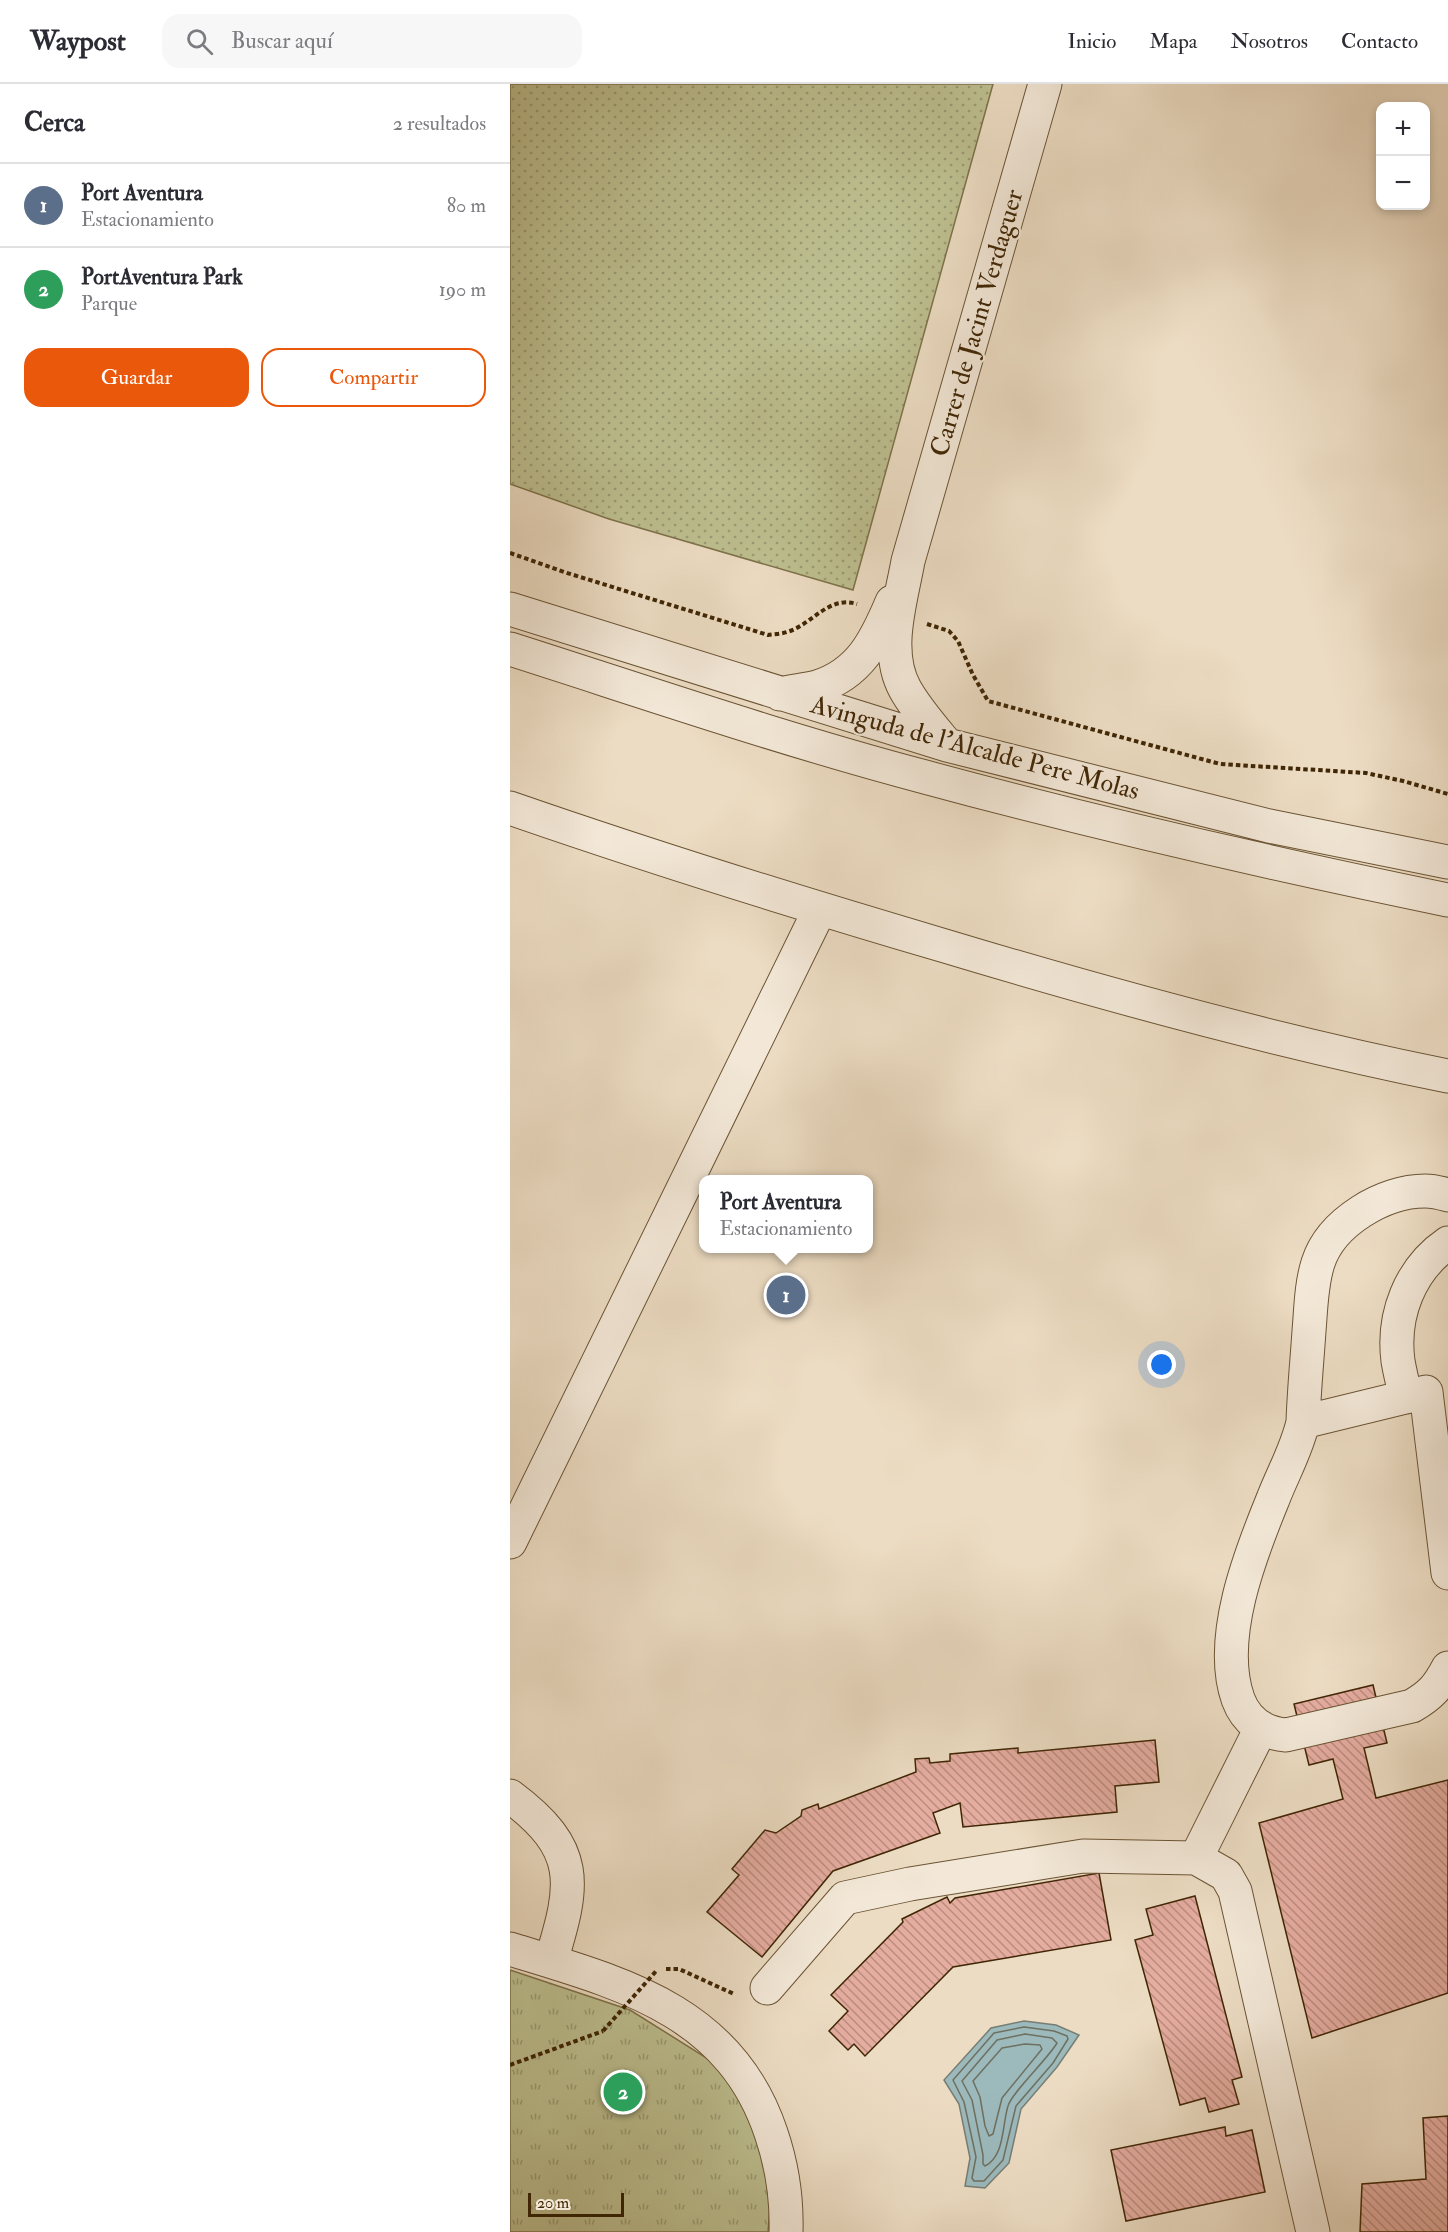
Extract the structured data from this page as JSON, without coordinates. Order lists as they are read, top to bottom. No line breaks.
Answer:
{"streets":{"street":["Carrer de Jacint Verdaguer","Avinguda de l'Alcalde Pere Molas"]},"crossings":[["Carrer de Jacint Verdaguer","Avinguda de l'Alcalde Pere Molas"]],"scale_bar":"20 m","page":{"header":"Waypost","search":"Buscar aquí","nav":["Inicio","Mapa","Nosotros","Contacto"],"heading":["Cerca","2 resultados"],"map_buttons":["+","−"],"list":[{"mark":"1","name":"Port Aventura","note":"Estacionamiento","value":"80 m"},{"mark":"2","name":"PortAventura Park","note":"Parque","value":"190 m"}],"buttons":["Guardar","Compartir"],"popup":["Port Aventura","Estacionamiento"],"pins":["1","2"],"scale":"20 m"}}
